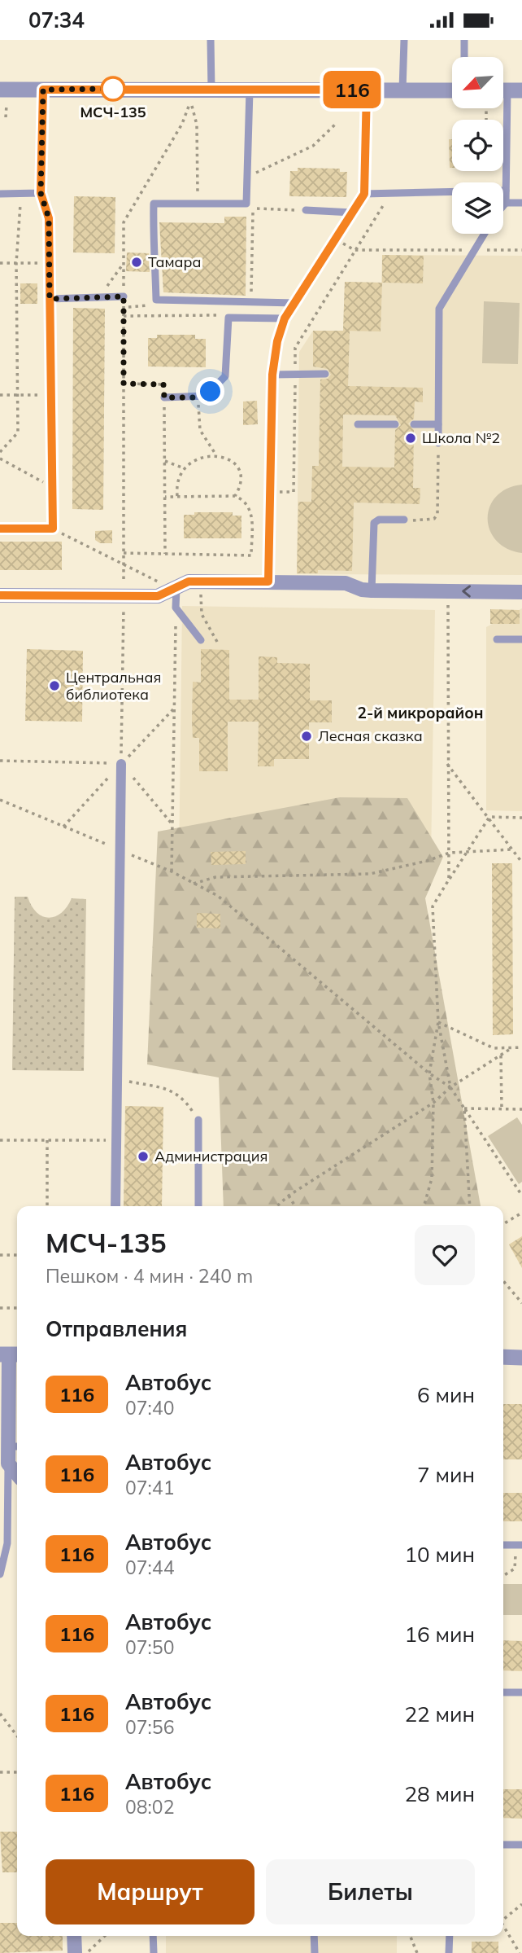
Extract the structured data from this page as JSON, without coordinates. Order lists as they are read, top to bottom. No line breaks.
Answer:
{"districts":["2-й микрорайон"],"places":["МСЧ-135","Тамара","Школа №2","Центральная библиотека","Лесная сказка","Администрация"],"lines":["bus line 116"],"north":"bottom left","page":{"status":"07:34","on_map":"116","heading":[["МСЧ-135","Пешком · 4 мин · 240 m"],"Отправления"],"list":[{"mark":"116","name":"Автобус","note":"07:40","value":"6 мин"},{"mark":"116","name":"Автобус","note":"07:41","value":"7 мин"},{"mark":"116","name":"Автобус","note":"07:44","value":"10 мин"},{"mark":"116","name":"Автобус","note":"07:50","value":"16 мин"},{"mark":"116","name":"Автобус","note":"07:56","value":"22 мин"},{"mark":"116","name":"Автобус","note":"08:02","value":"28 мин"}],"buttons":["Маршрут","Билеты"]}}
